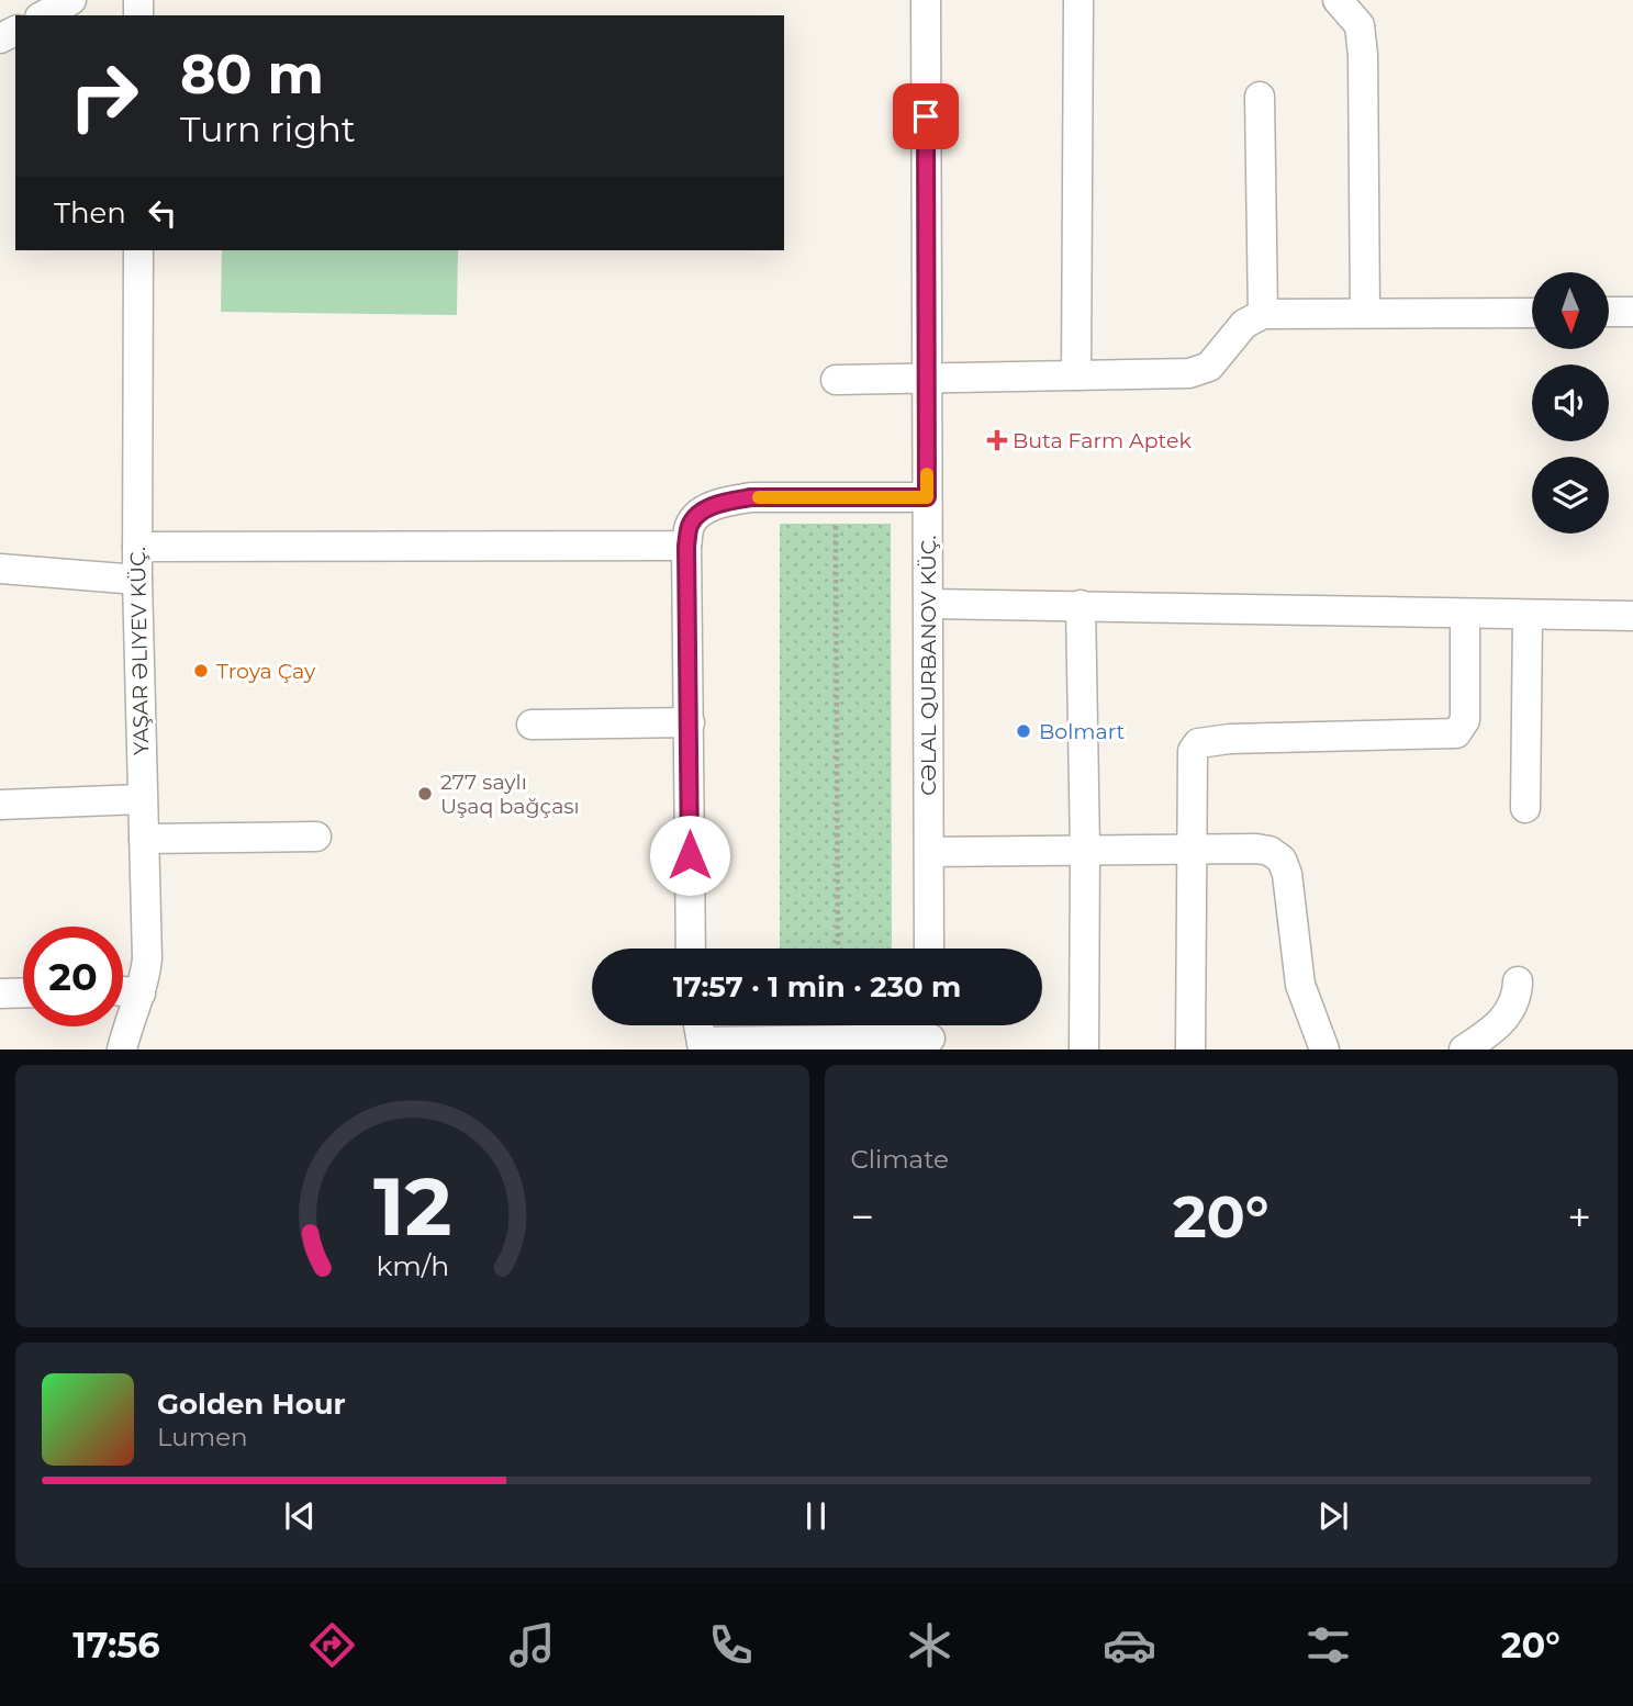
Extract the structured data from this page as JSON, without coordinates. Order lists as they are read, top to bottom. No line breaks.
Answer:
{"streets":{"street":["YAŞAR ƏLIYEV KÜÇ.","CƏLAL QURBANOV KÜÇ."]},"places":{"health":["Buta Farm Aptek"],"other":["Troya Çay","Bolmart","277 saylı Uşaq bağçası"]},"north":"bottom","page":{"turn":["80 m","Turn right"],"then":"Then","limit":"20","trip":"17:57 · 1 min · 230 m","tile":"Climate","heat":["−","20°","+"],"song":["Golden Hour","Lumen"],"tabs":["17:56","20°"],"gauge":["12","km/h"]}}
